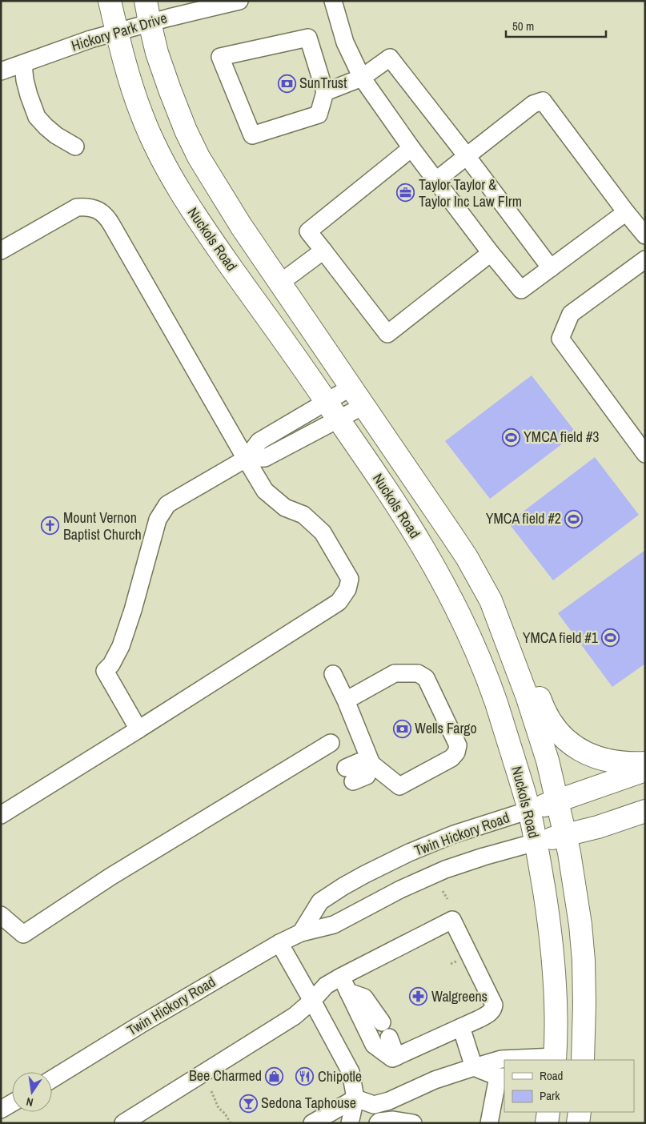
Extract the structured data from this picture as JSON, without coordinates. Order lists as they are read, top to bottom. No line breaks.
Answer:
{"streets":{"main road":["Nuckols Road","Twin Hickory Road"],"street":["Hickory Park Drive"]},"crossings":[["Hickory Park Drive","Nuckols Road"],["Nuckols Road","Twin Hickory Road"]],"places":{"bank":["SunTrust","Wells Fargo"],"office":["Taylor Taylor & Taylor Inc Law FIrm"],"sports":["YMCA field #3","YMCA field #2","YMCA field #1"],"church":["Mount Vernon Baptist Church"],"pharmacy":["Walgreens"],"shop":["Bee Charmed"],"restaurant":["Chipotle"],"bar":["Sedona Taphouse"]},"legend":["Road","Park"],"scale_bar":"50 m","north":"bottom"}
